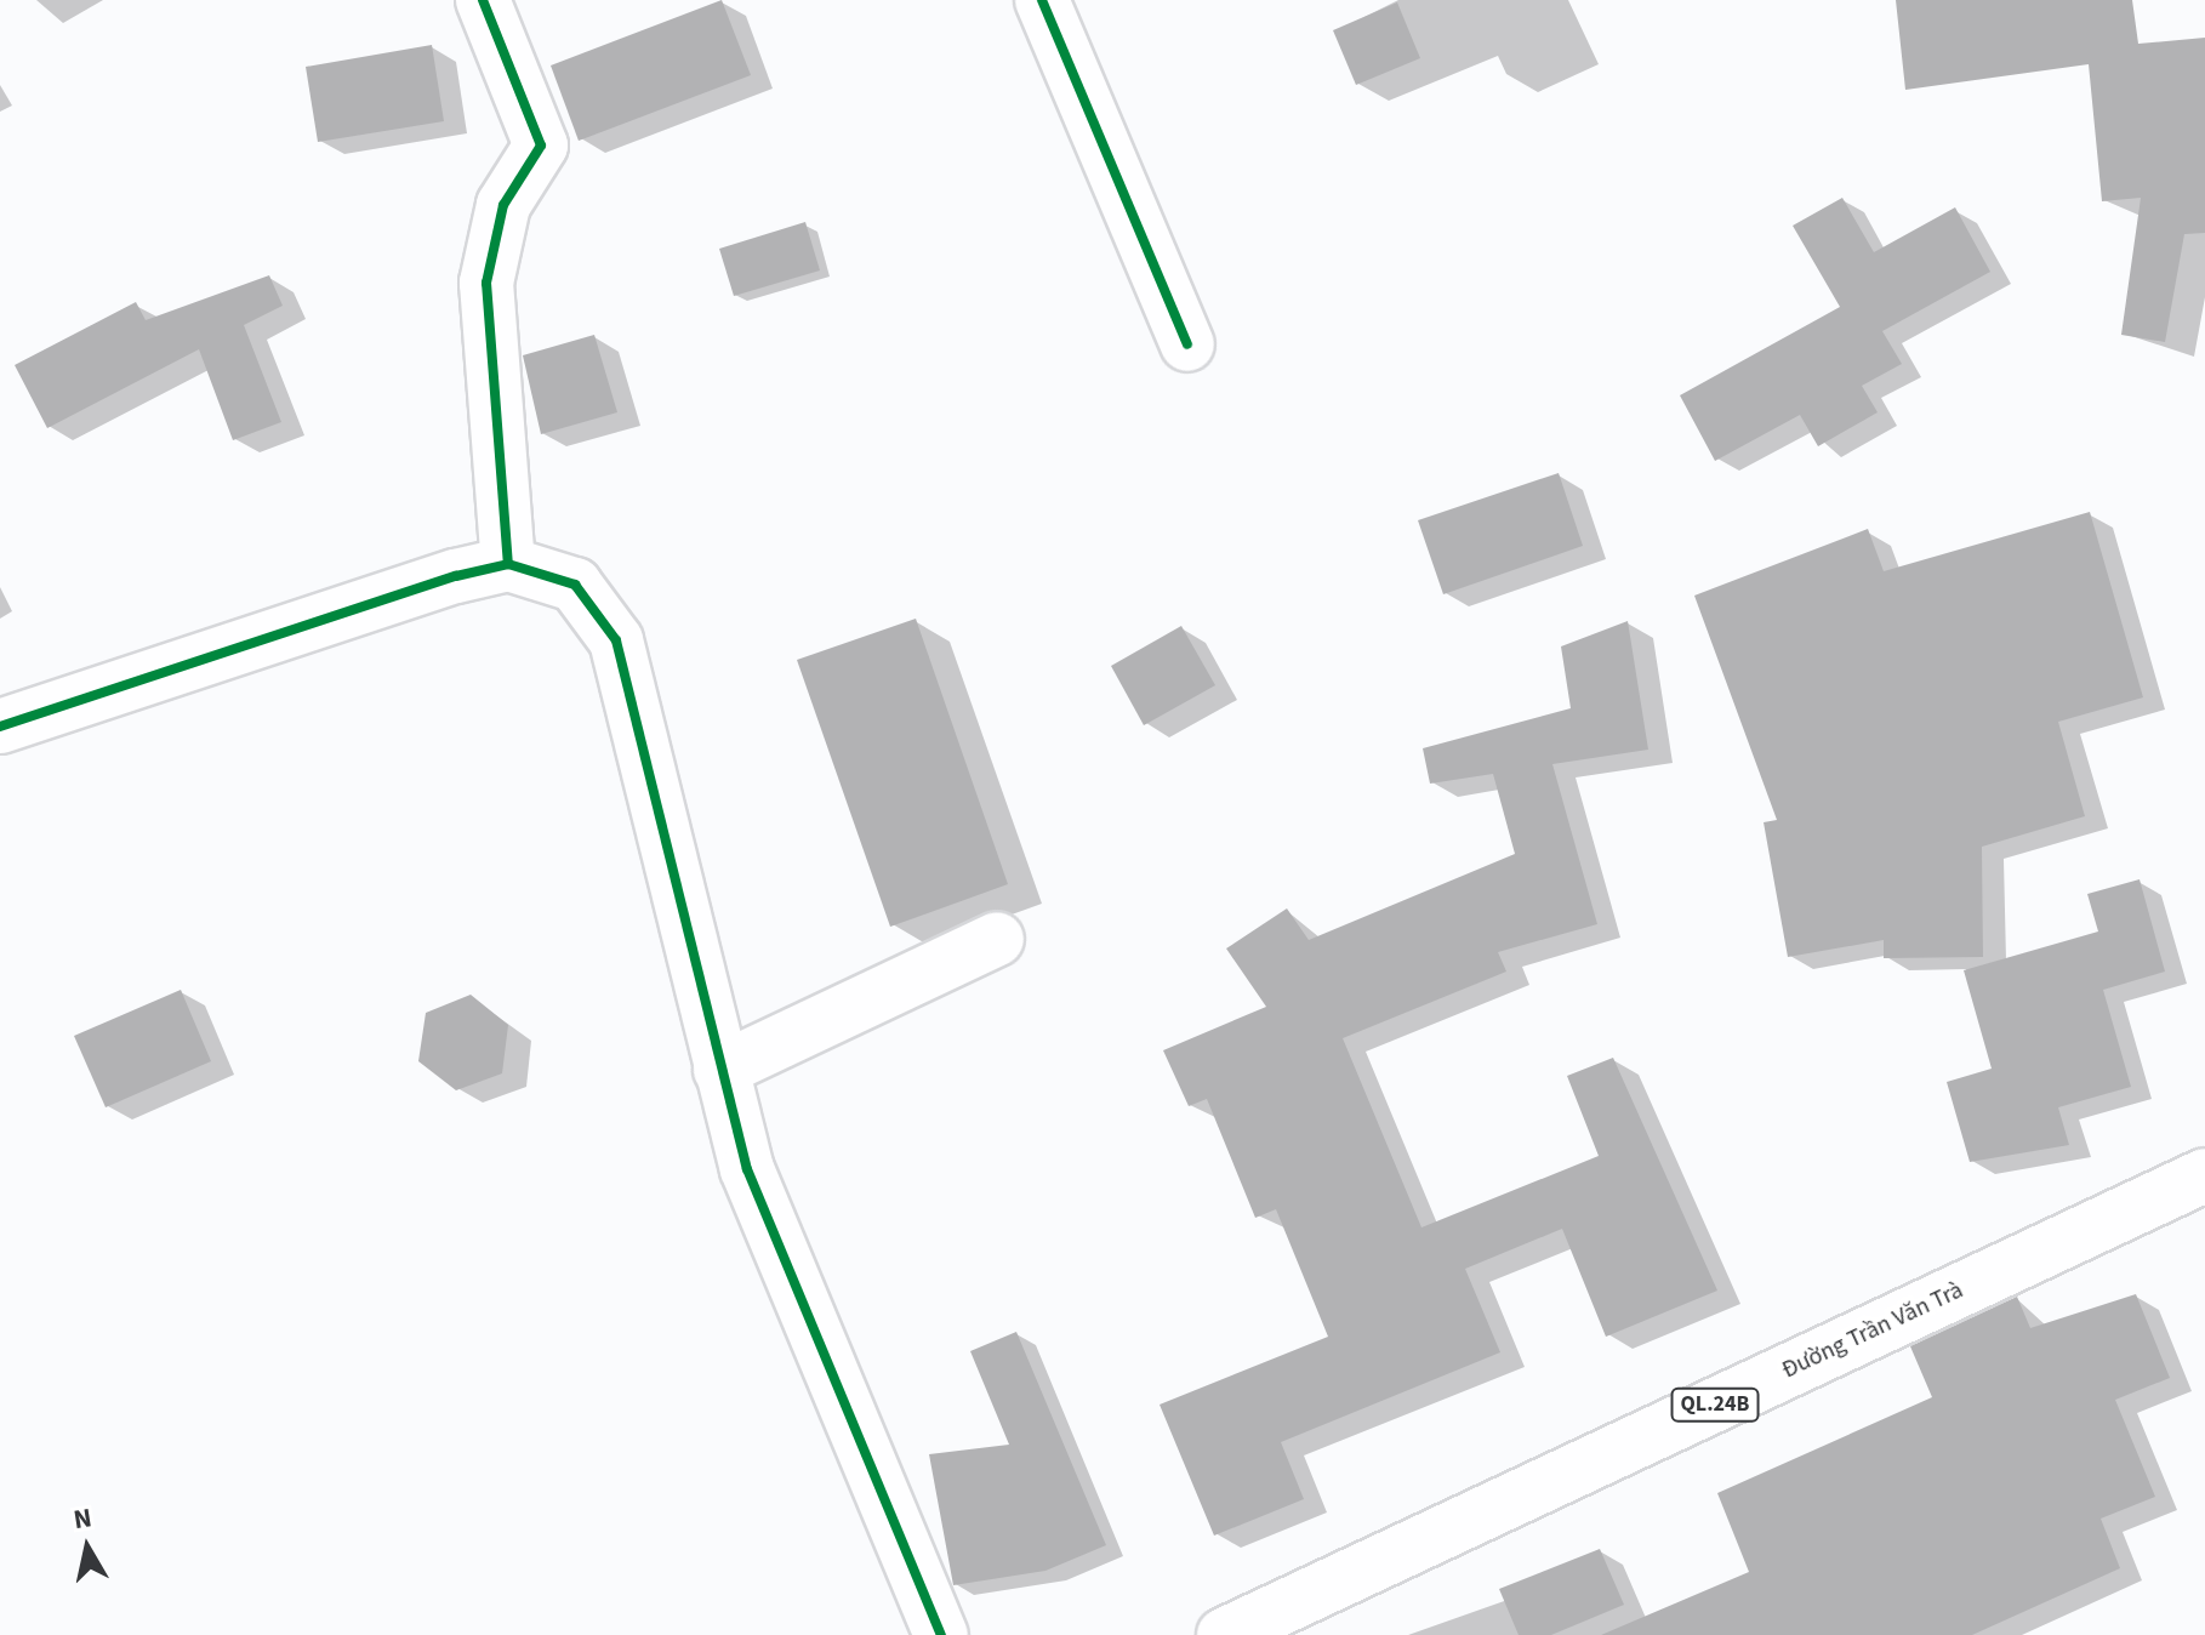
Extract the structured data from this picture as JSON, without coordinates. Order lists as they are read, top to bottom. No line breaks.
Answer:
{"streets":{"street":["Đường Trần Văn Trà","QL.24B"]},"north":"top"}
